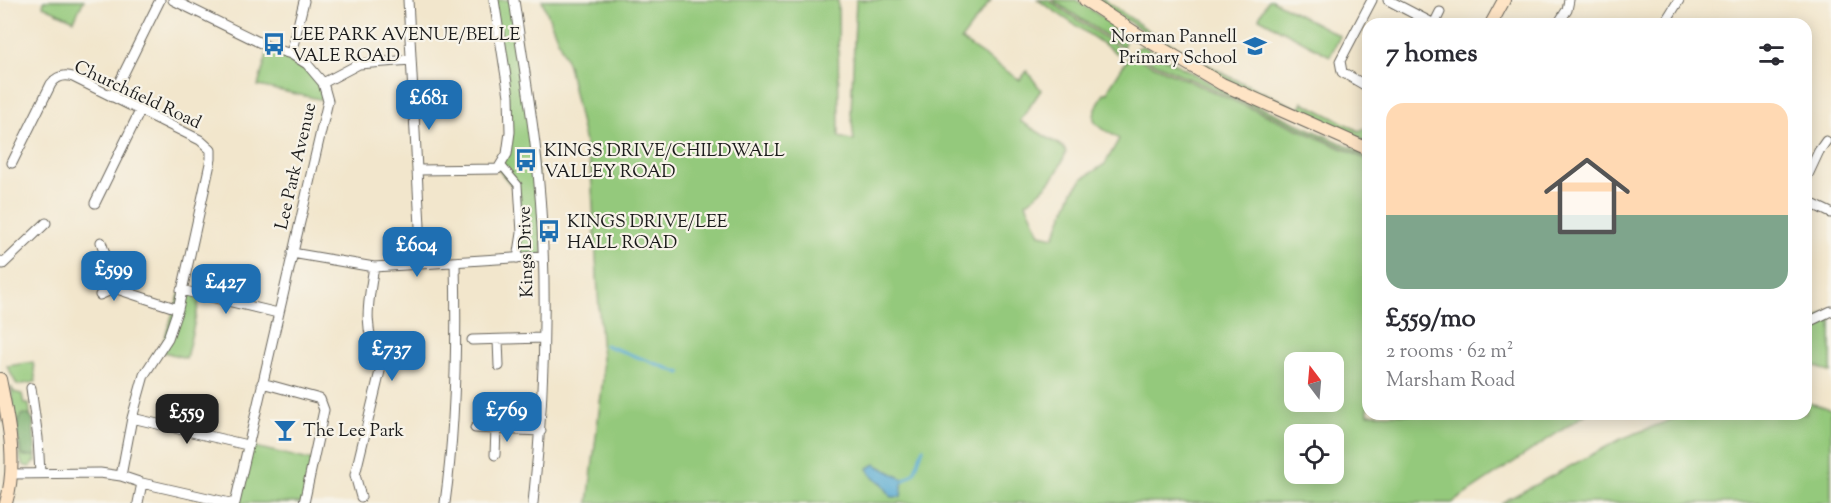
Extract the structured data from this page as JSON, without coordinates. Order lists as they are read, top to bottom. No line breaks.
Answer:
{"streets":{"street":["Churchfield Road","Lee Park Avenue","Kings Drive"]},"places":{"bus stop":["LEE PARK AVENUE/BELLE VALE ROAD","KINGS DRIVE/CHILDWALL VALLEY ROAD","KINGS DRIVE/LEE HALL ROAD"],"school or university":["Norman Pannell Primary School"],"bar":["The Lee Park"]},"north":"top","page":{"heading":"7 homes","price":["£681","£604","£599","£427","£737","£769","£559"],"list":[{"name":"£559/mo","note":"2 rooms · 62 m² · Marsham Road"}]}}
